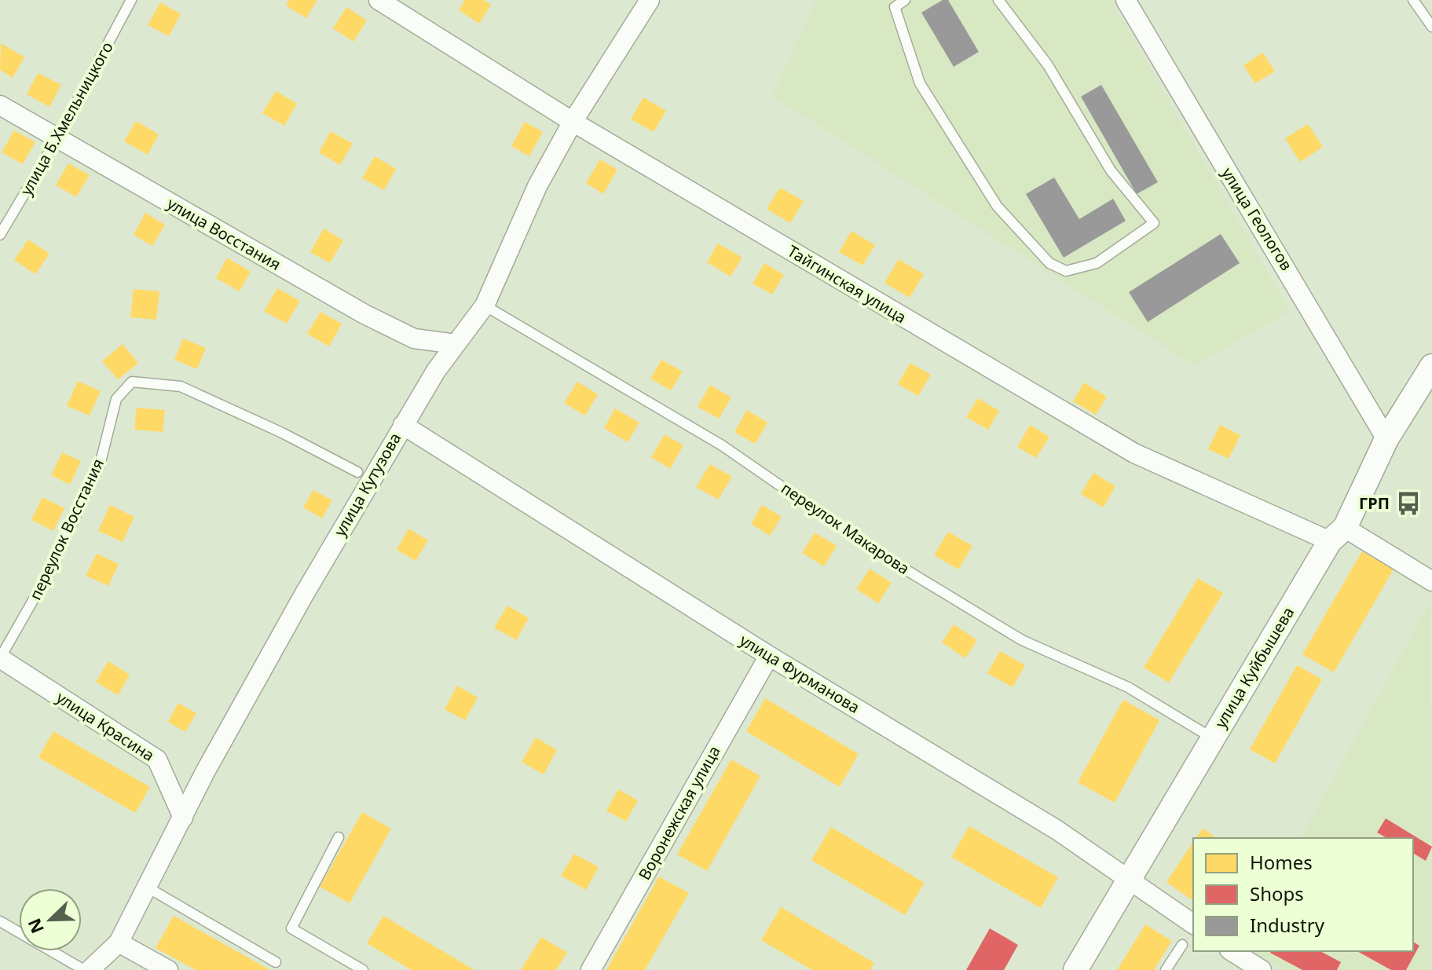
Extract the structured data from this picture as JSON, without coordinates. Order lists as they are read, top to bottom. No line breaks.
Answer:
{"streets":{"street":["улица Геологов","улица Восстания","Тайгинская улица","улица Кутузова","улица Куйбышева","улица Фурманова","улица Красина","Воронежская улица"],"lane":["улица Б.Хмельницкого","переулок Макарова","переулок Восстания"]},"crossings":[["улица Б.Хмельницкого","улица Восстания"],["улица Геологов","улица Куйбышева"],["улица Восстания","улица Кутузова"],["Тайгинская улица","улица Кутузова"],["Тайгинская улица","улица Куйбышева"],["улица Кутузова","переулок Макарова"],["улица Кутузова","улица Фурманова"],["улица Кутузова","улица Красина"],["переулок Макарова","улица Куйбышева"],["переулок Восстания","улица Красина"],["улица Куйбышева","улица Фурманова"],["улица Фурманова","Воронежская улица"]],"places":{"bus stop":["ГРП"]},"legend":["Homes","Shops","Industry"],"north":"bottom left"}
